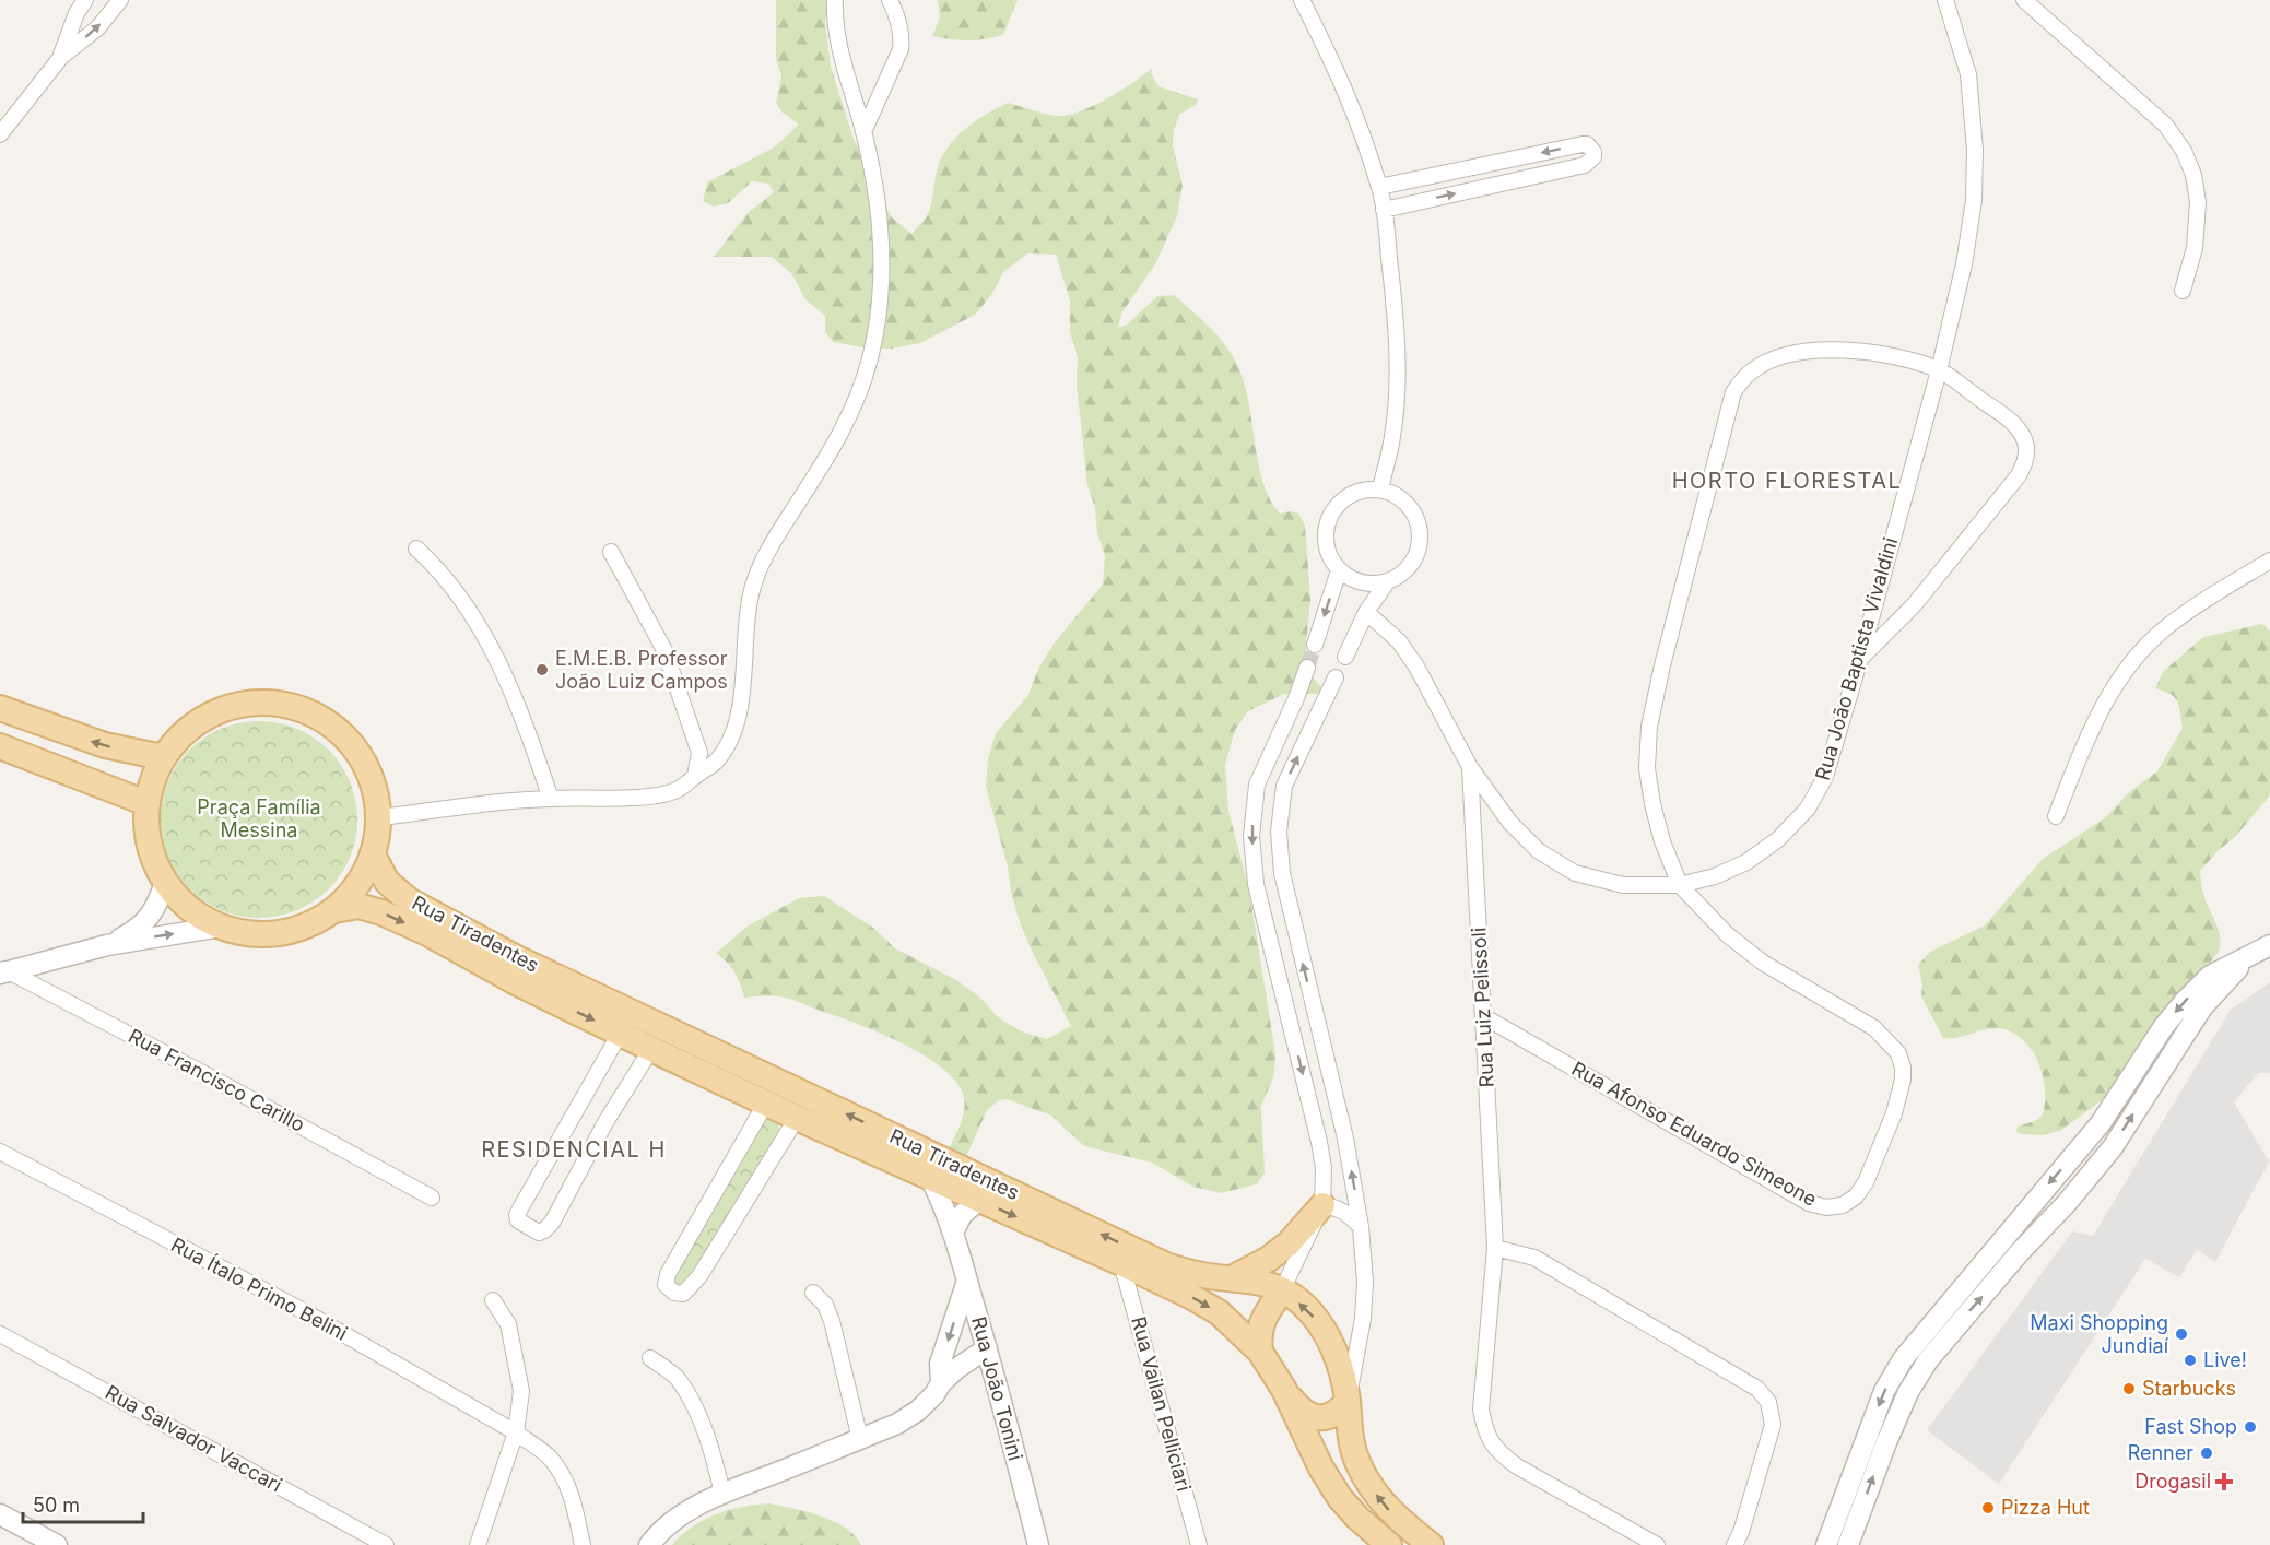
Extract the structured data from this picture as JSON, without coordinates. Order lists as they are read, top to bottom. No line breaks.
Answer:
{"streets":{"main road":["Rua Tiradentes"],"street":["Rua João Baptista Vivaldini","Rua Luiz Pelissoli","Rua Francisco Carillo","Rua Afonso Eduardo Simeone","Rua Ítalo Primo Belini","Rua João Tonini","Rua Vailan Pelliciari","Rua Salvador Vaccari"]},"crossings":[["Rua João Baptista Vivaldini","Rua Luiz Pelissoli"],["Rua João Baptista Vivaldini","Rua Afonso Eduardo Simeone"],["Rua Tiradentes","Rua João Tonini"],["Rua Tiradentes","Rua Vailan Pelliciari"],["Rua Luiz Pelissoli","Rua Afonso Eduardo Simeone"]],"districts":["HORTO FLORESTAL","RESIDENCIAL H"],"parks":["Praça Família Messina"],"places":{"other":["E.M.E.B. Professor João Luiz Campos","Maxi Shopping Jundiaí","Live!","Starbucks","Fast Shop","Renner","Pizza Hut"],"health":["Drogasil"]},"scale_bar":"50 m"}
